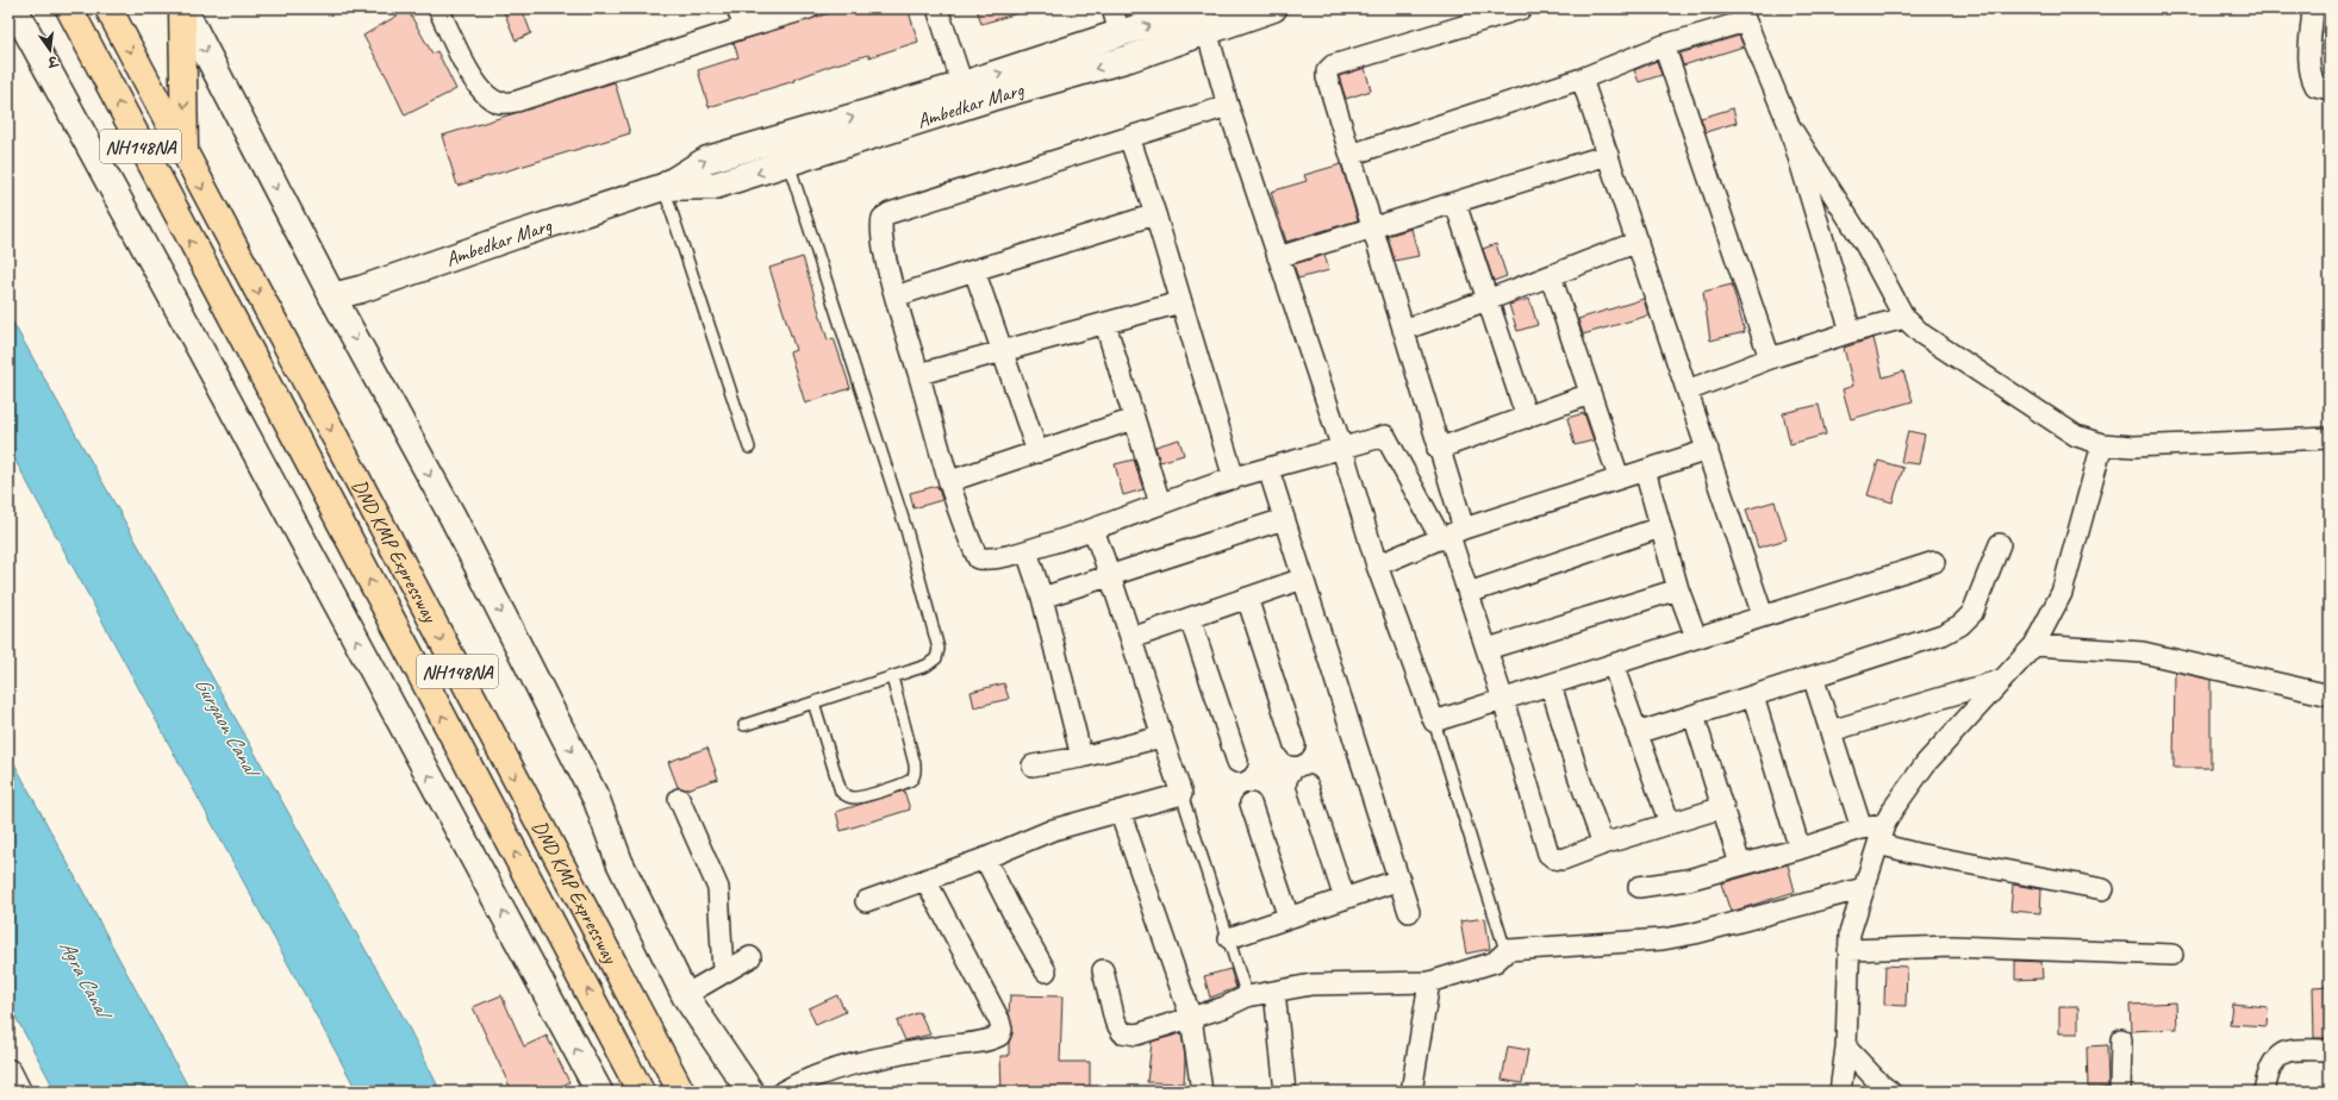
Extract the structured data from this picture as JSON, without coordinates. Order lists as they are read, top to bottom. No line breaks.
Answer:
{"streets":{"highway":["NH148NA","DND KMP Expressway"],"street":["Ambedkar Marg"]},"water":["Gurgaon Canal","Agra Canal"],"north":"bottom"}
